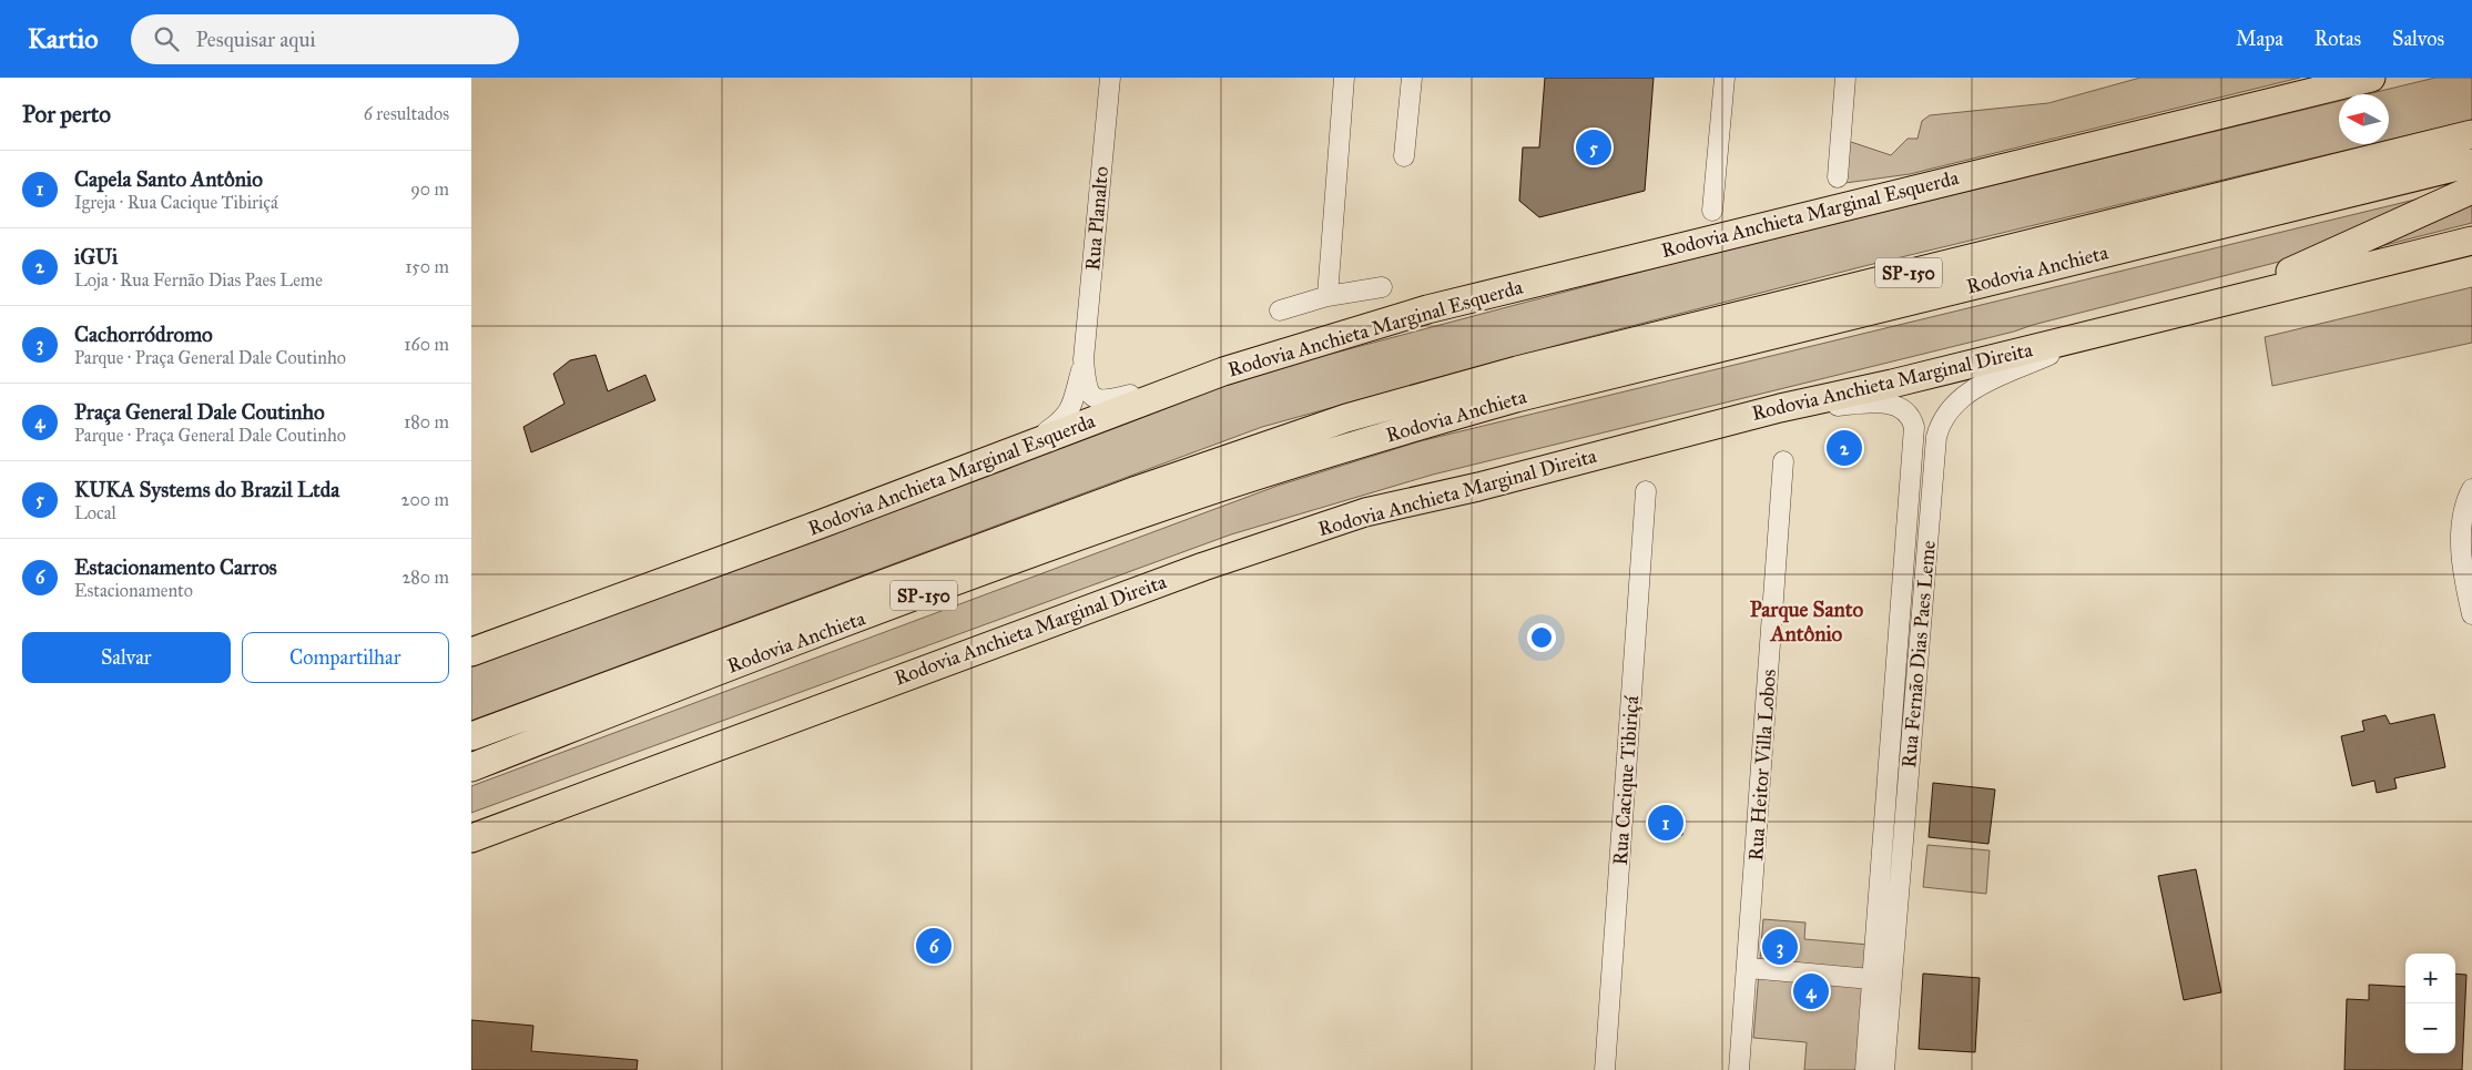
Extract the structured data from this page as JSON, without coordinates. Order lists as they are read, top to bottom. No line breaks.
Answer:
{"streets":{"highway":["Rodovia Anchieta Marginal Esquerda","Rodovia Anchieta","SP-150","Rodovia Anchieta Marginal Direita"],"street":["Rua Planalto","Rua Fernão Dias Paes Leme","Rua Heitor Villa Lobos","Rua Cacique Tibiriçá"]},"crossings":[["Rodovia Anchieta Marginal Esquerda","Rua Planalto"],["Rodovia Anchieta Marginal Direita","Rua Fernão Dias Paes Leme"]],"districts":["Parque Santo Antônio"],"north":"left","page":{"header":"Kartio","search":"Pesquisar aqui","nav":["Mapa","Rotas","Salvos"],"heading":["Por perto","6 resultados"],"pins":["5","2","1","6","3","4"],"list":[{"mark":"1","name":"Capela Santo Antônio","note":"Igreja · Rua Cacique Tibiriçá","value":"90 m"},{"mark":"2","name":"iGUi","note":"Loja · Rua Fernão Dias Paes Leme","value":"150 m"},{"mark":"3","name":"Cachorródromo","note":"Parque · Praça General Dale Coutinho","value":"160 m"},{"mark":"4","name":"Praça General Dale Coutinho","note":"Parque · Praça General Dale Coutinho","value":"180 m"},{"mark":"5","name":"KUKA Systems do Brazil Ltda","note":"Local","value":"200 m"},{"mark":"6","name":"Estacionamento Carros","note":"Estacionamento","value":"280 m"}],"buttons":["Salvar","Compartilhar"],"map_buttons":["+","−"]}}
